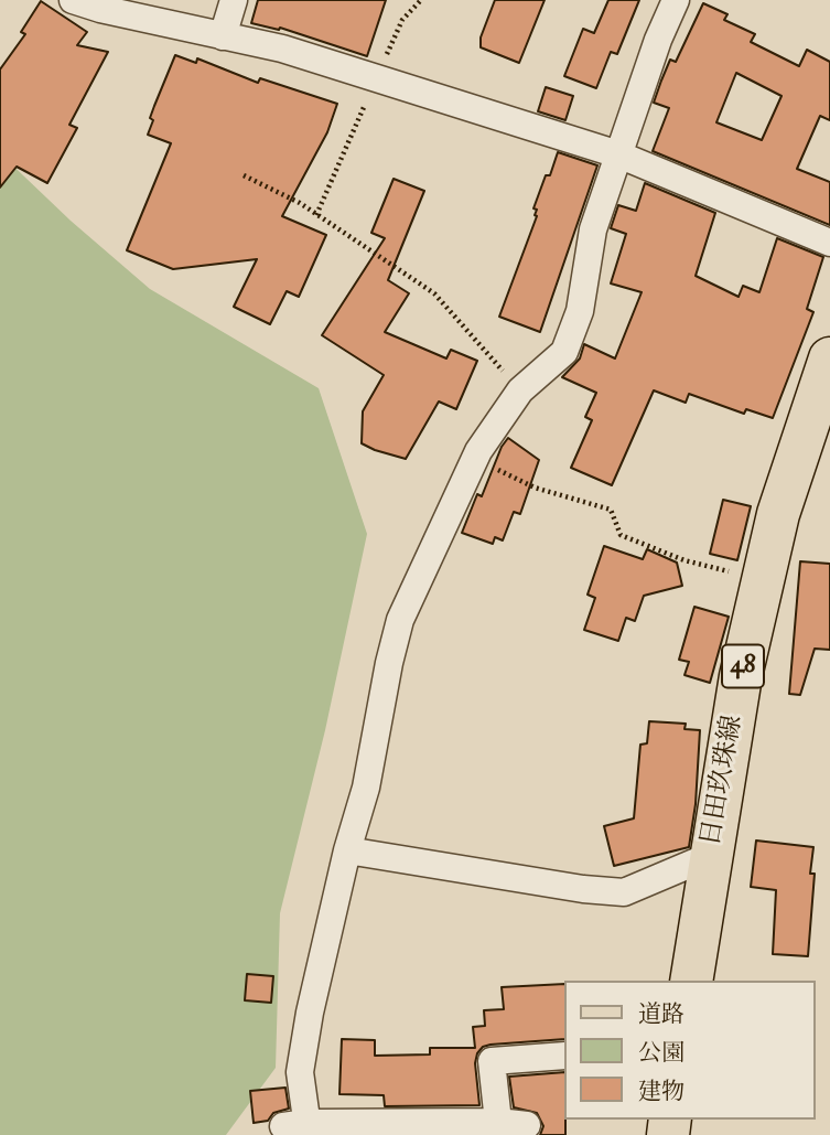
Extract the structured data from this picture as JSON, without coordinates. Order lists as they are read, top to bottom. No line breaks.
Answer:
{"streets":{"main road":["48","日田玖珠線"]},"legend":["道路","公園","建物"]}
